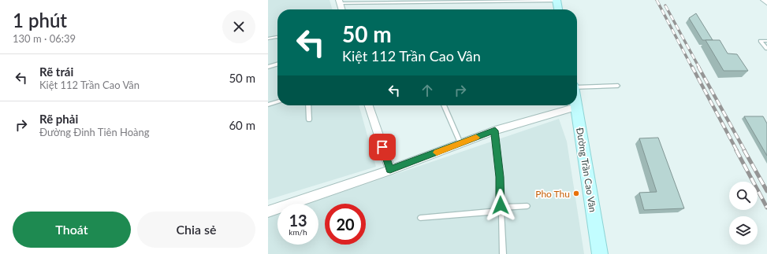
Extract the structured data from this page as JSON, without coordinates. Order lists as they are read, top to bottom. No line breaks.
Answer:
{"streets":{"main road":["Đường Trần Cao Vân"]},"places":["Pho Thu"],"page":{"heading":["1 phút","130 m · 06:39"],"turn":["50 m","Kiệt 112 Trần Cao Vân"],"list":[{"name":"Rẽ trái","note":"Kiệt 112 Trần Cao Vân","value":"50 m"},{"name":"Rẽ phải","note":"Đường Đinh Tiên Hoàng","value":"60 m"}],"speed":"13 km/h","limit":"20","buttons":["Thoát","Chia sẻ"]}}
